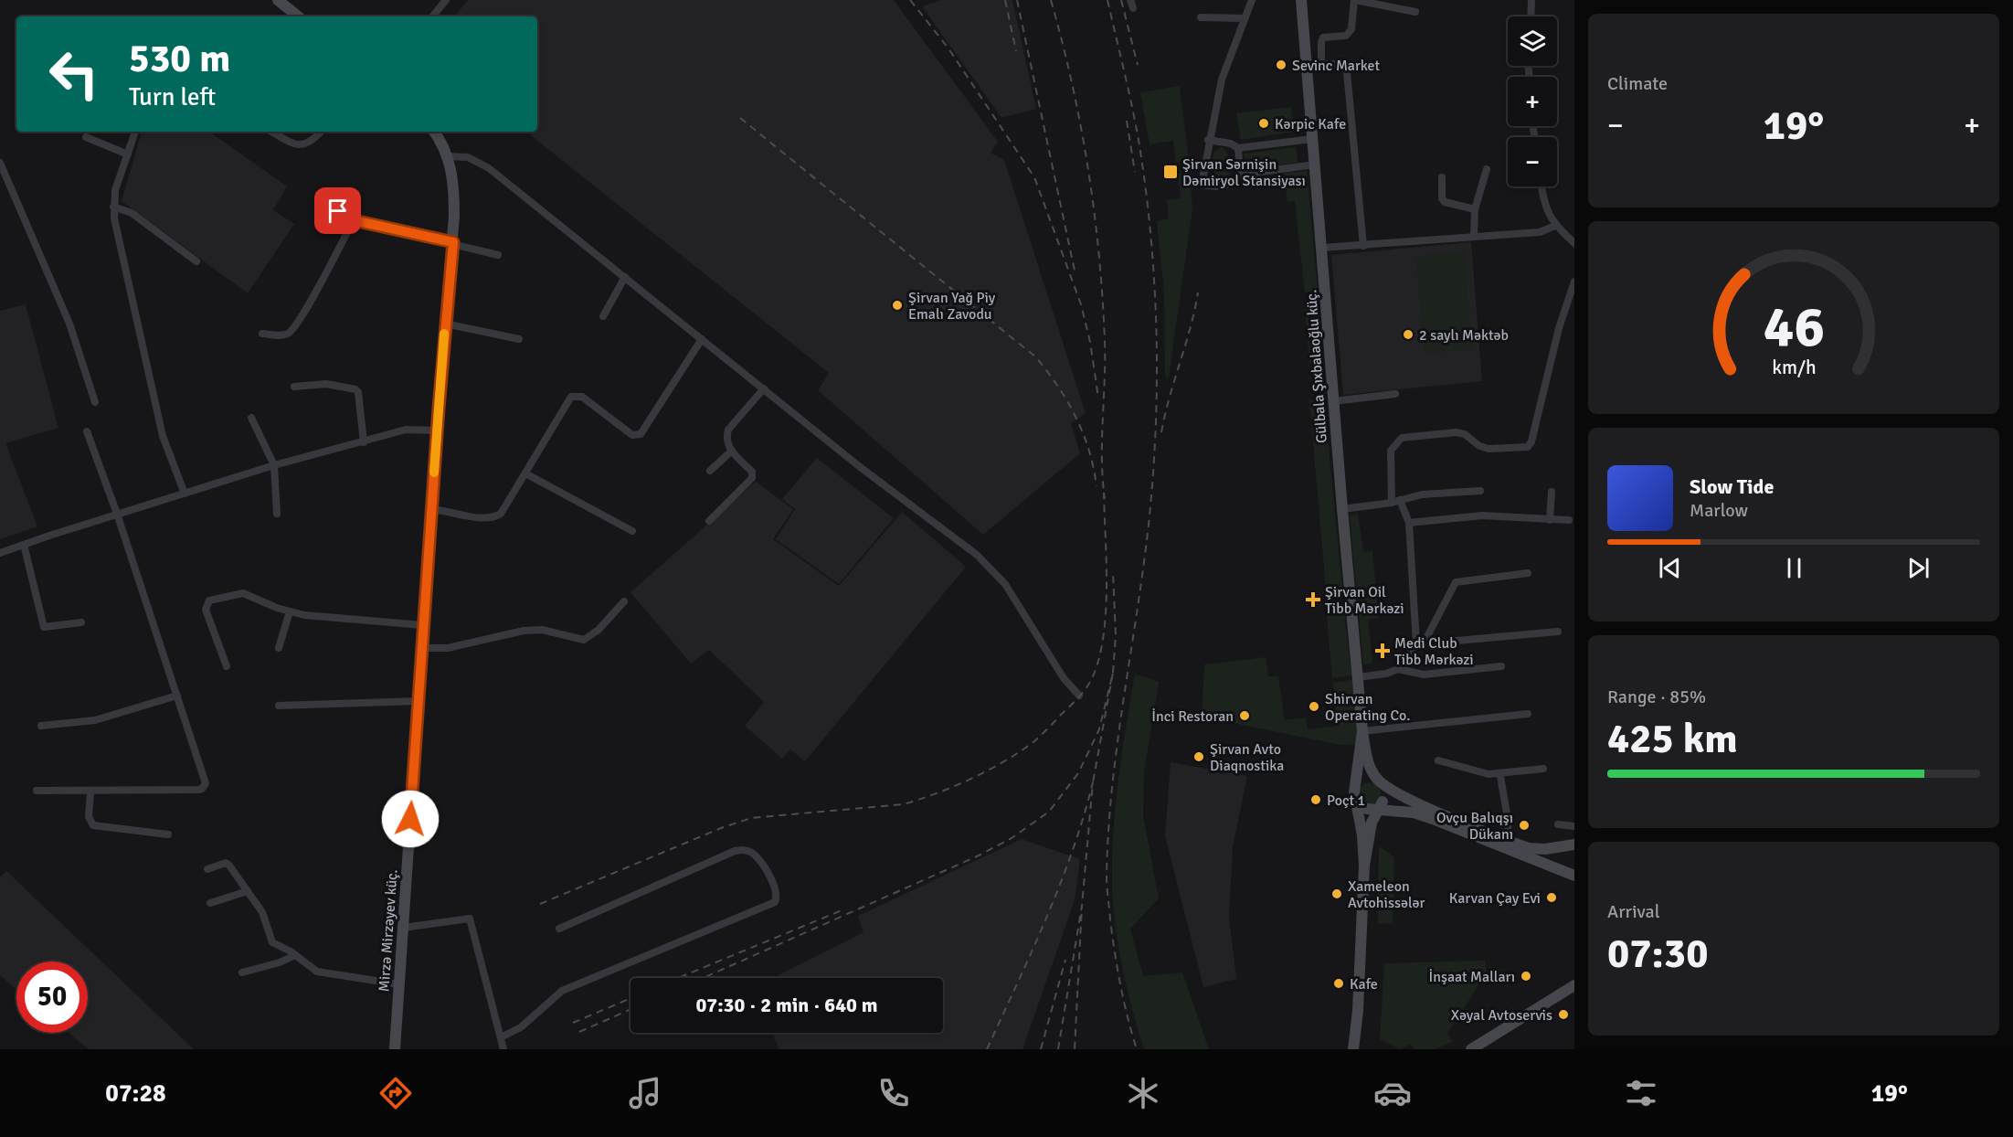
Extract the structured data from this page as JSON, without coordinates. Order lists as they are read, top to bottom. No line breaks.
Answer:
{"streets":{"main road":["Gülbala Şıxbalaoğlu küç.","Mirzə Mirzəyev küç."]},"places":{"other":["Sevinc Market","Kərpic Kafe","Şirvan Yağ Piy Emalı Zavodu","2 saylı Məktəb","Shirvan Operating Co.","İnci Restoran","Şirvan Avto Diaqnostika","Poçt 1","Ovçu Balıqşı Dükanı","Xameleon Avtohissələr","Karvan Çay Evi","İnşaat Malları","Kafe","Xəyal Avtoservis"],"transit":["Şirvan Sərnişin Dəmiryol Stansiyası"],"health":["Şirvan Oil Tibb Mərkəzi","Medi Club Tibb Mərkəzi"]},"page":{"tile":["Climate",["Range · 85%","425 km"],["Arrival","07:30"]],"map_buttons":["+","−"],"turn":["530 m","Turn left"],"heat":["−","19°","+"],"song":["Slow Tide","Marlow"],"limit":"50","trip":"07:30 · 2 min · 640 m","tabs":["07:28","19°"],"gauge":["46","km/h"]}}
